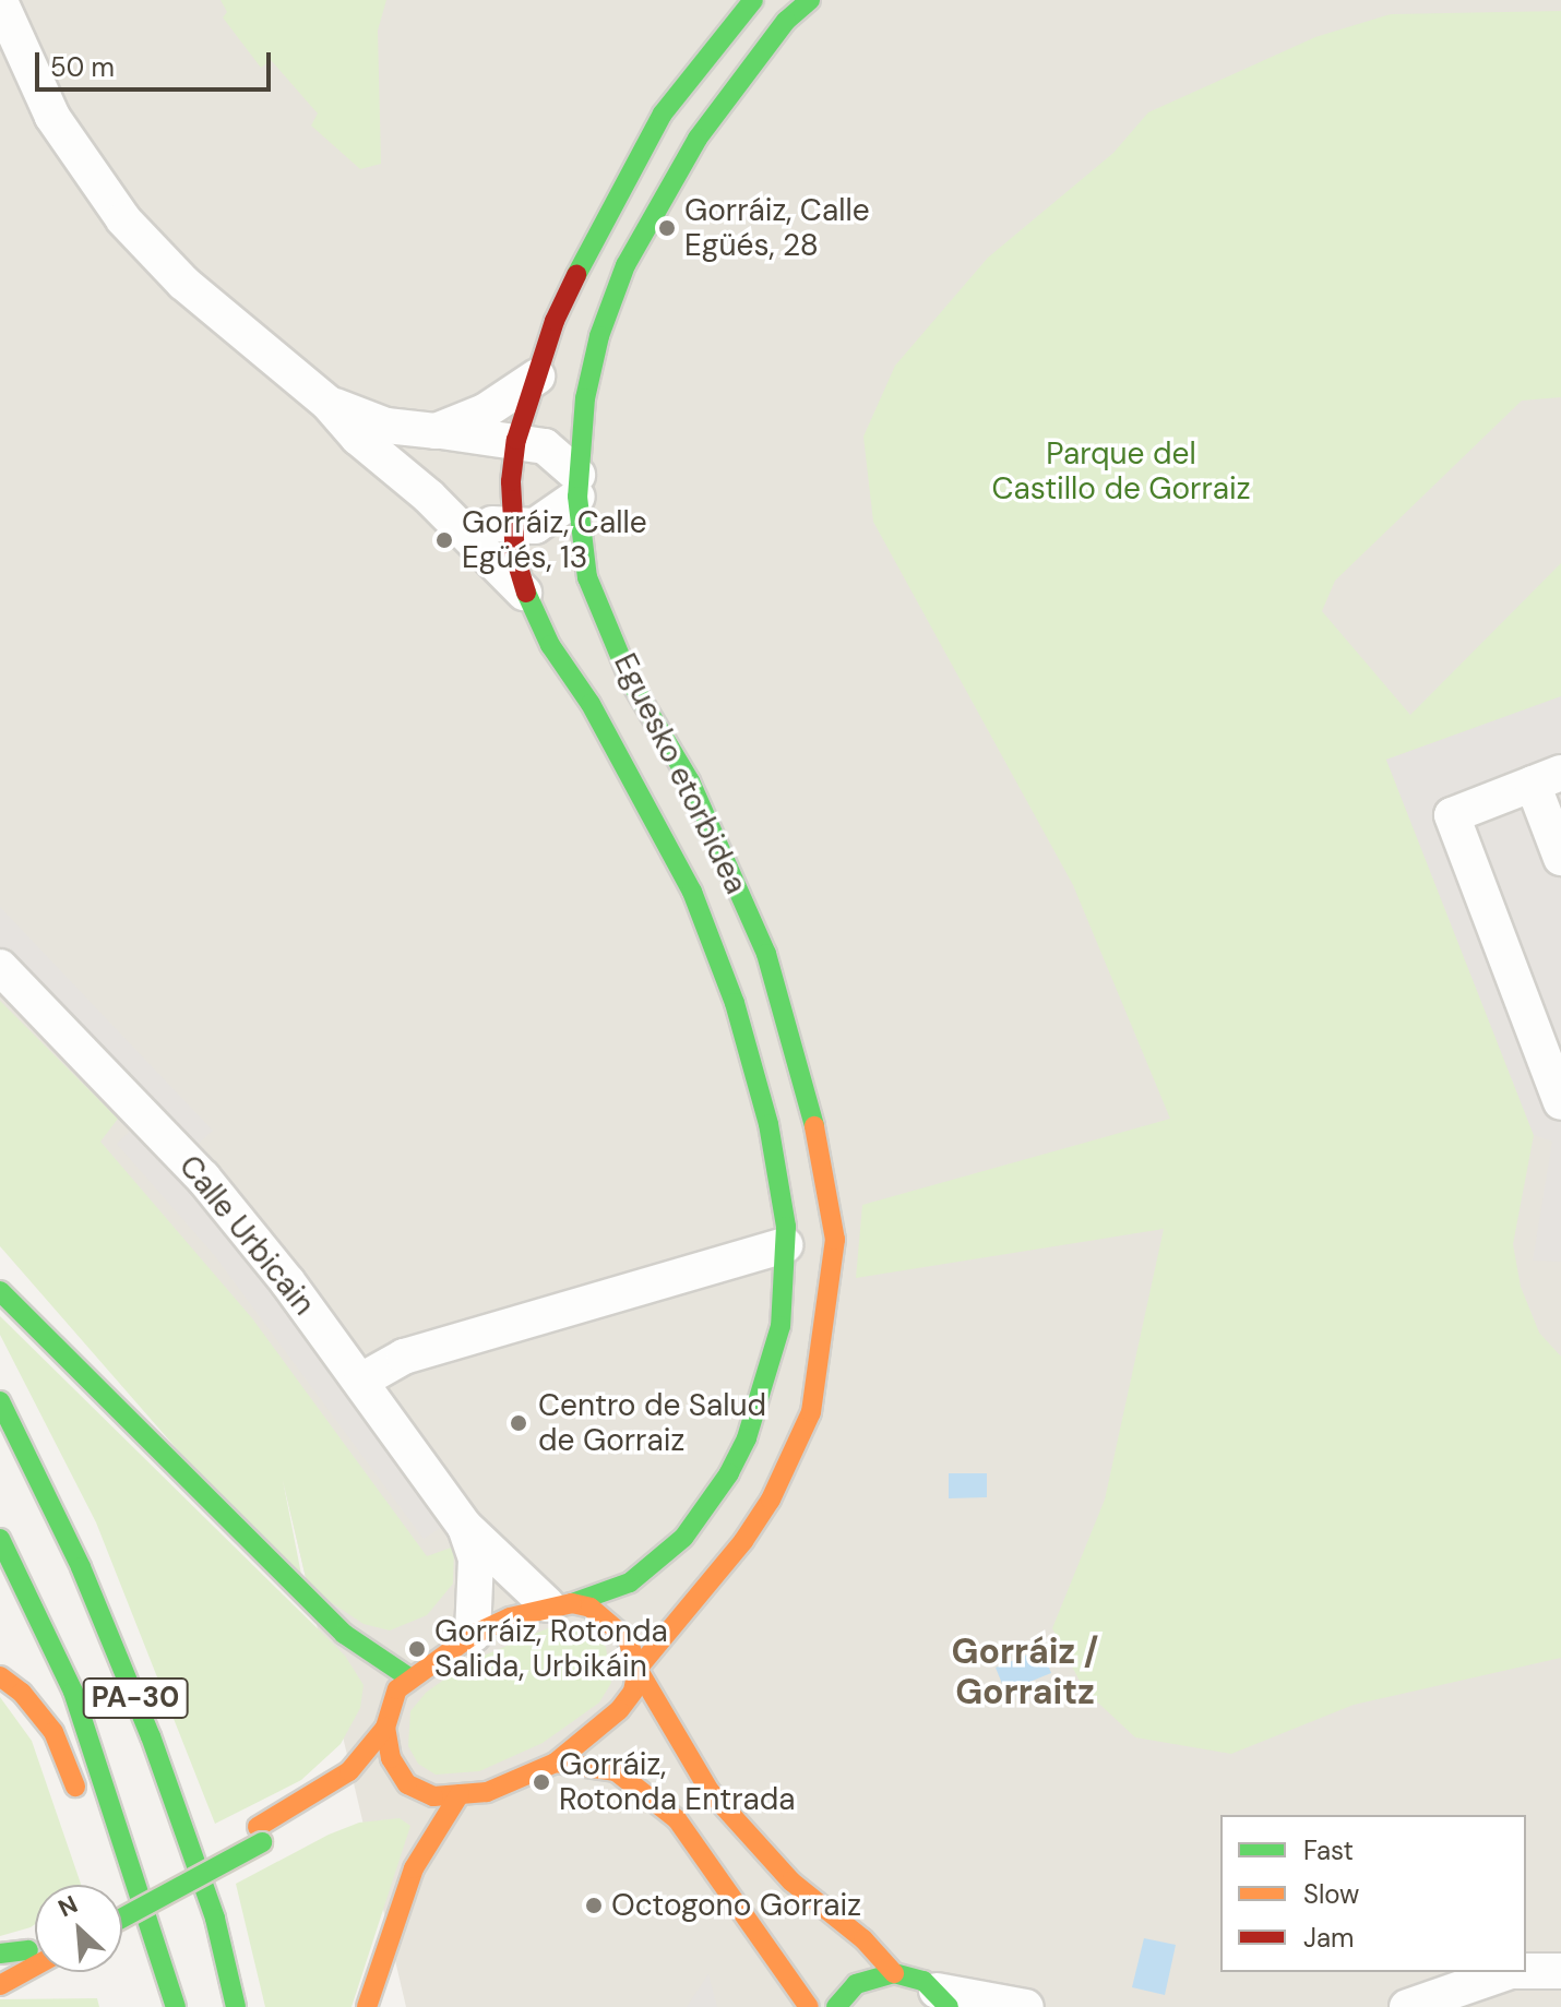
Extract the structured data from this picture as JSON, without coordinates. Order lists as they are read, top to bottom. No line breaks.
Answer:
{"streets":{"main road":["Eguesko etorbidea","PA-30"],"street":["Calle Urbicain"]},"crossings":[["Eguesko etorbidea","Calle Urbicain"]],"districts":["Gorráiz / Gorraitz"],"parks":["Parque del Castillo de Gorraiz"],"places":["Gorráiz, Calle Egüés, 28","Gorráiz, Calle Egüés, 13","Centro de Salud de Gorraiz","Gorráiz, Rotonda Salida, Urbikáin","Gorráiz, Rotonda Entrada","Octogono Gorraiz"],"legend":["Fast","Slow","Jam"],"scale_bar":"50 m","north":"top left"}
